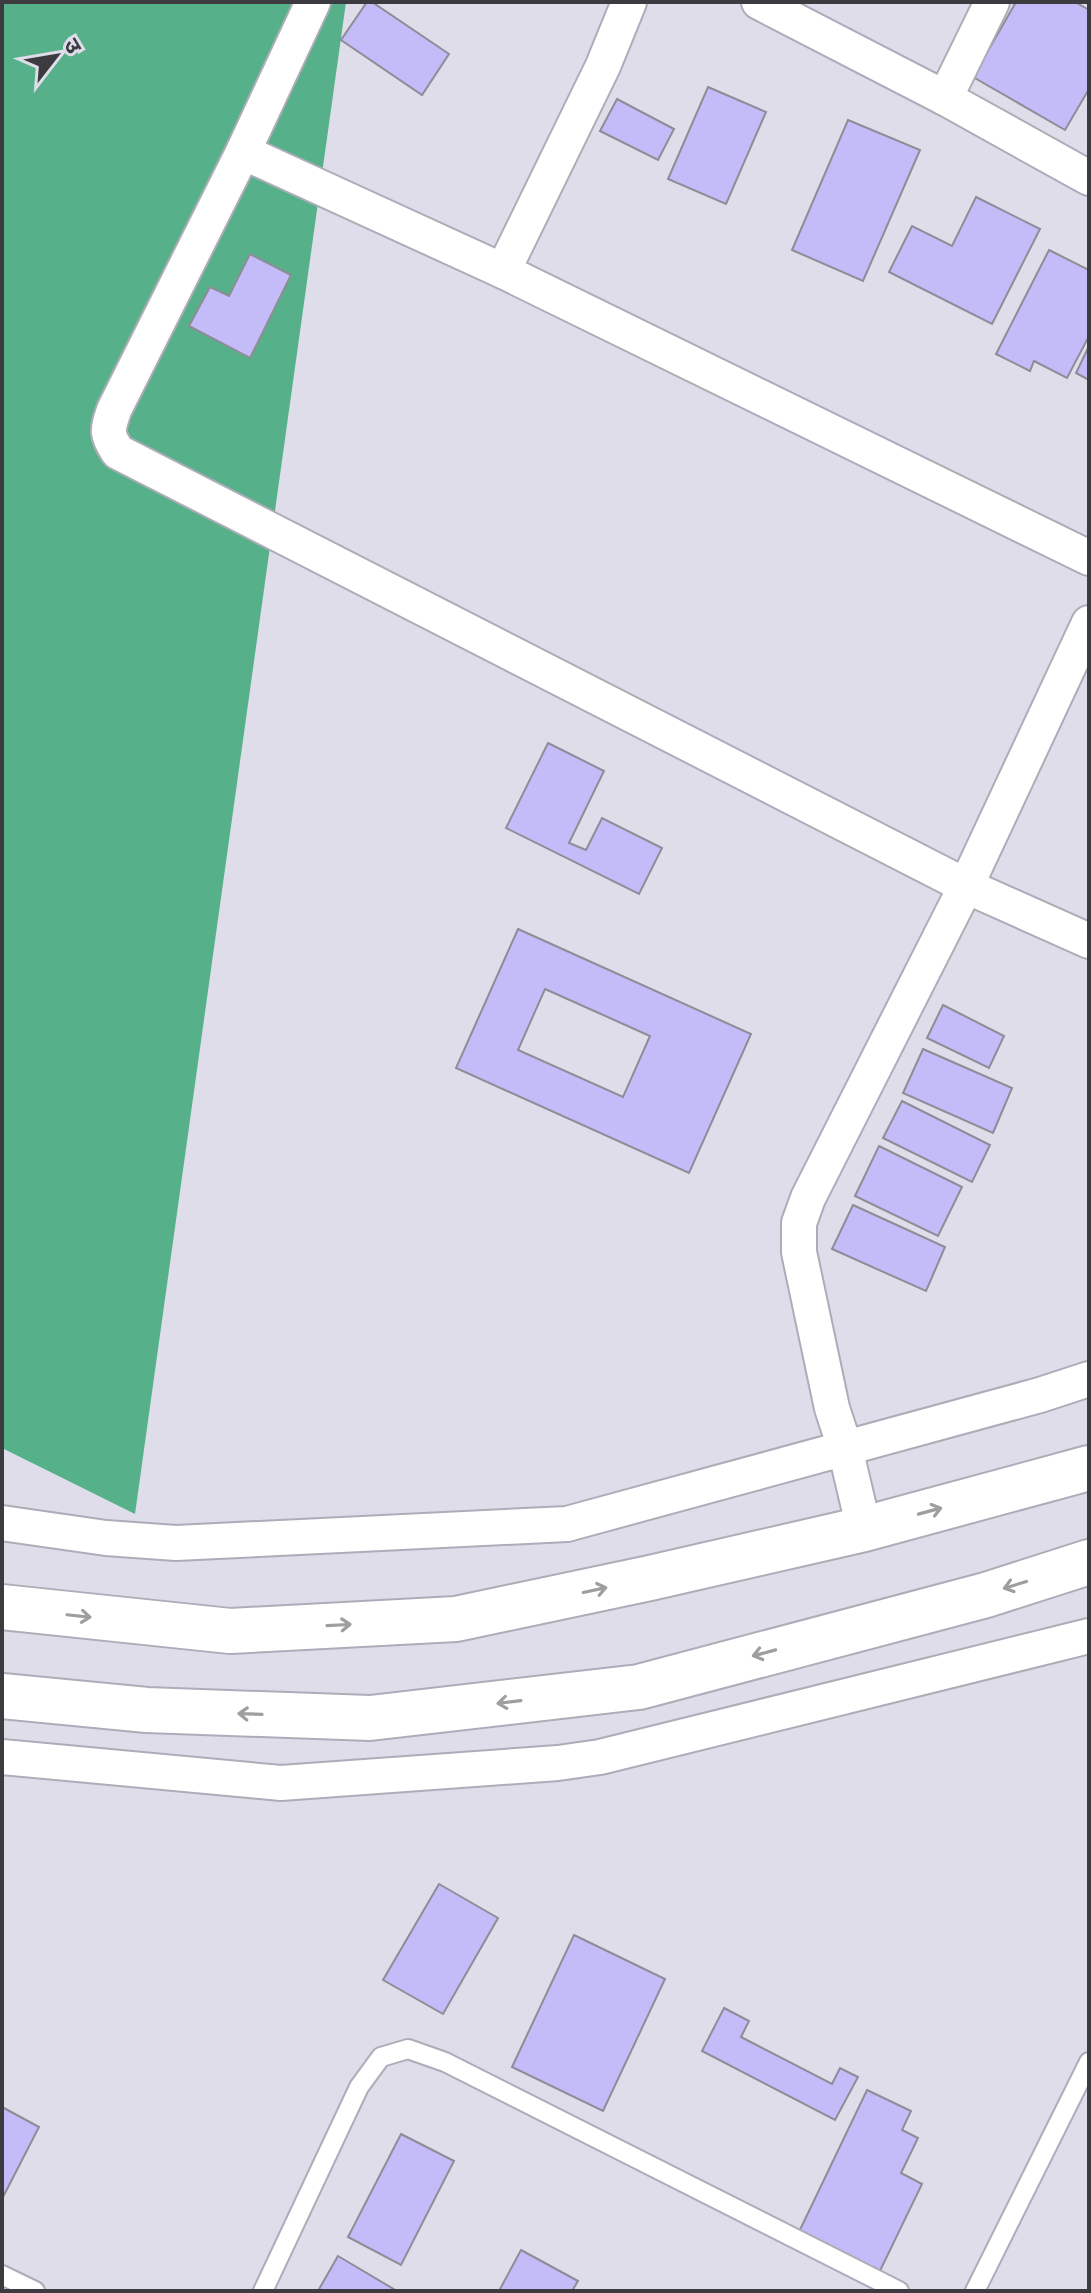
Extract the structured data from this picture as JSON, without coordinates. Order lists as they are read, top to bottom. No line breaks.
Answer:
{"north":"top right"}
